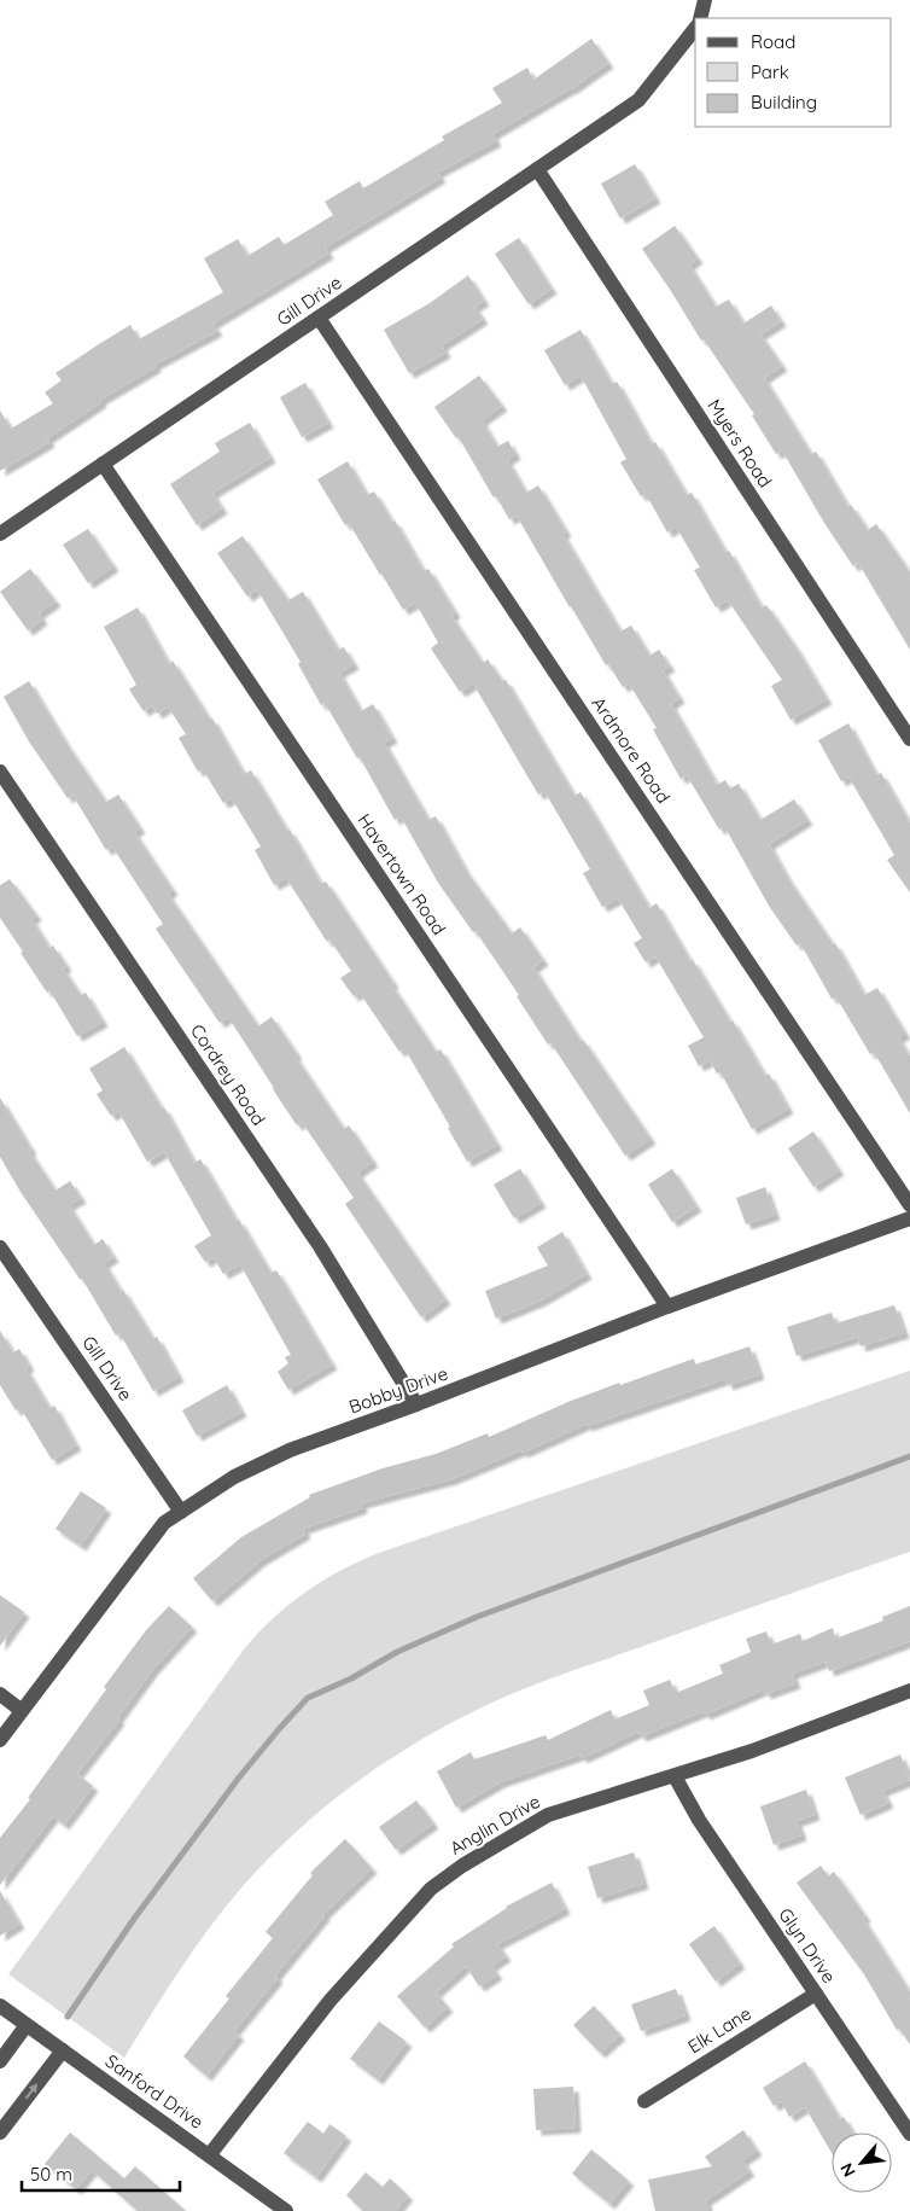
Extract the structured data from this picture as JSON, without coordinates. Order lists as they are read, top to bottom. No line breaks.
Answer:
{"streets":{"street":["Gill Drive","Myers Road","Ardmore Road","Havertown Road","Cordrey Road","Bobby Drive","Anglin Drive","Glyn Drive","Elk Lane","Sanford Drive"]},"crossings":[["Gill Drive","Myers Road"],["Gill Drive","Ardmore Road"],["Gill Drive","Havertown Road"],["Gill Drive","Bobby Drive"],["Havertown Road","Bobby Drive"],["Cordrey Road","Bobby Drive"],["Anglin Drive","Glyn Drive"],["Anglin Drive","Sanford Drive"],["Glyn Drive","Elk Lane"]],"legend":["Road","Park","Building"],"scale_bar":"50 m","north":"bottom left"}
